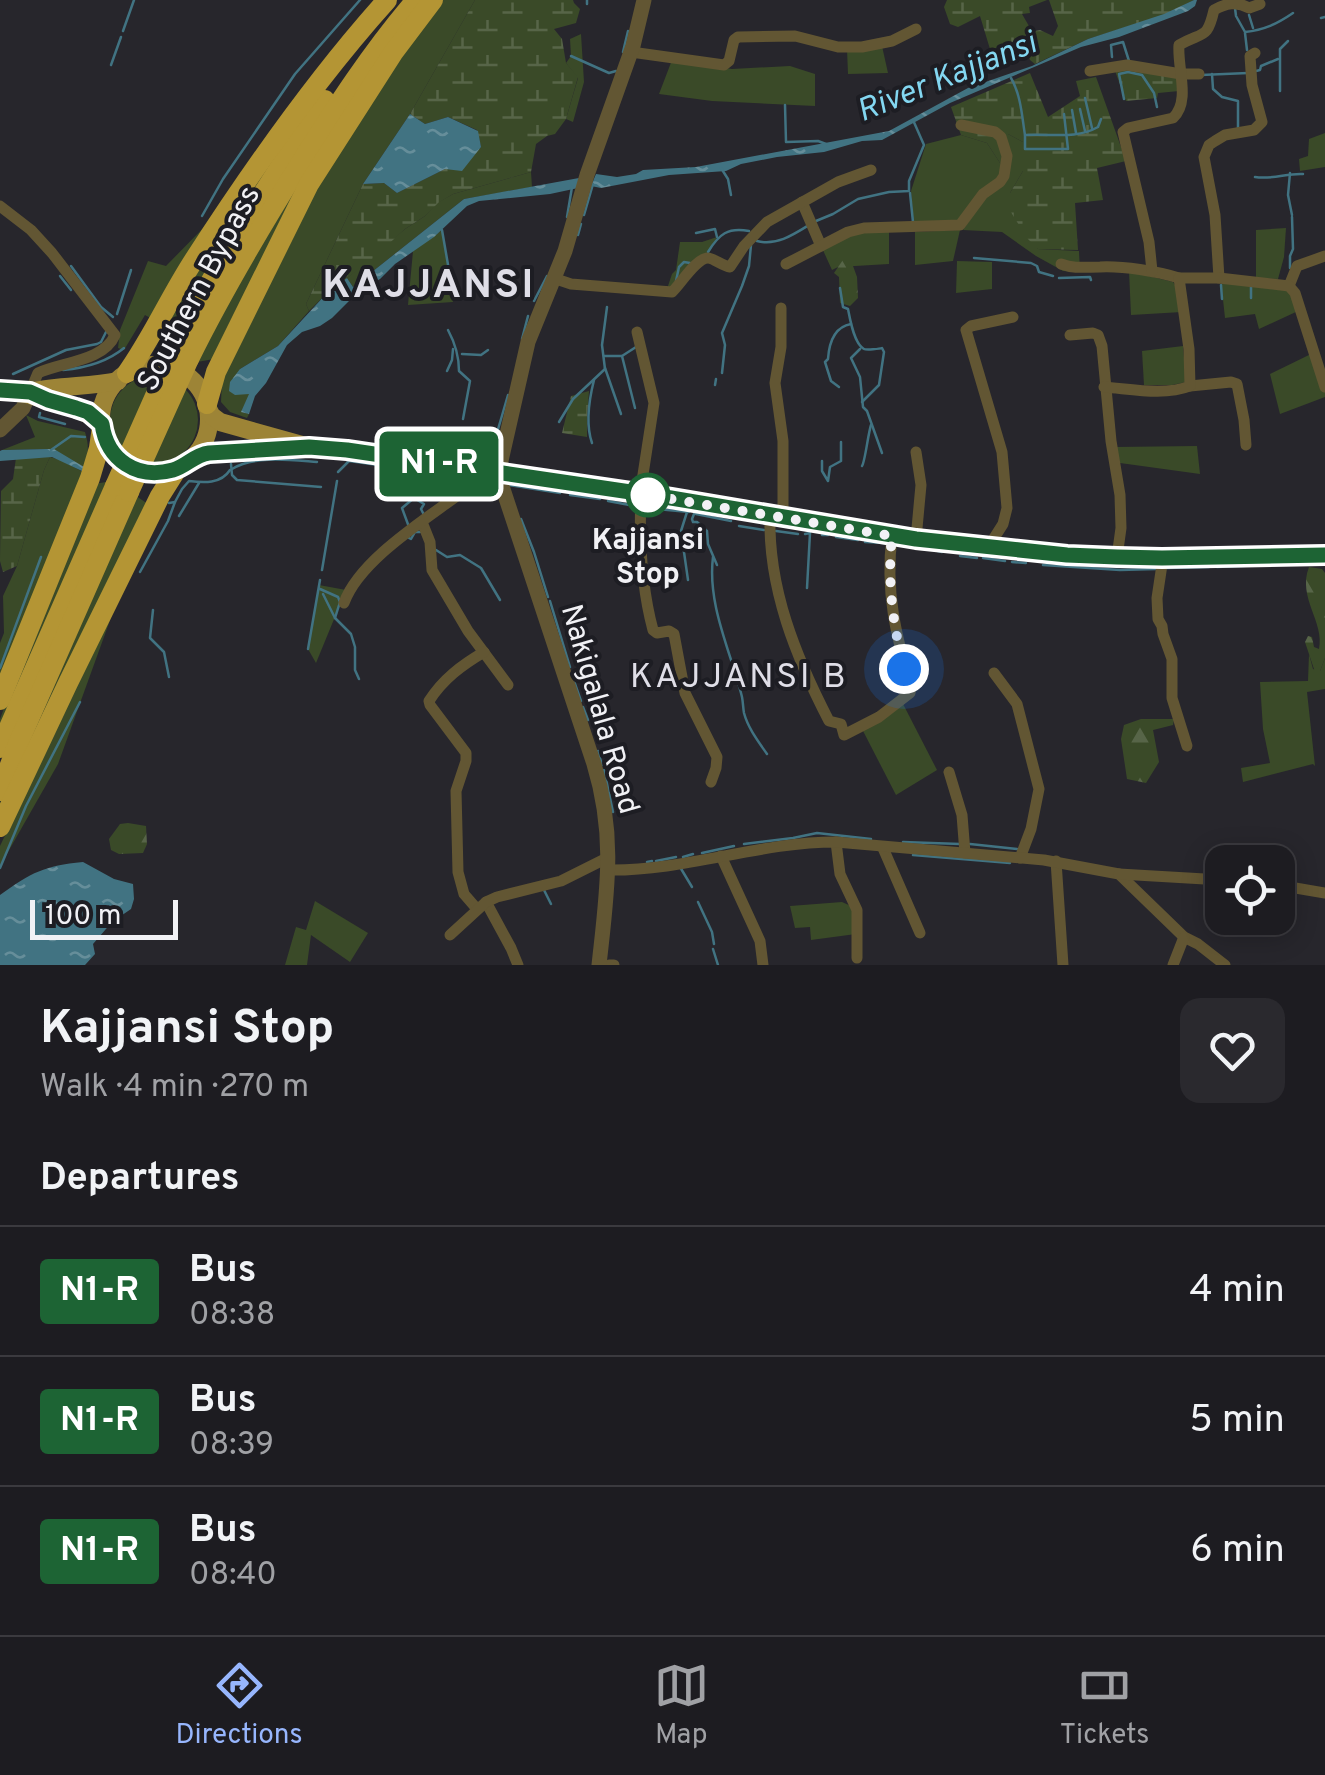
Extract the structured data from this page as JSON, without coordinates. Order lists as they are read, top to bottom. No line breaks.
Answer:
{"streets":{"highway":["Southern Bypass"],"street":["Nakigalala Road"]},"districts":["KAJJANSI","KAJJANSI B"],"water":["River Kajjansi"],"places":["Kajjansi Stop"],"lines":["bus line N1-R"],"scale_bar":"100 m","page":{"on_map":"N1-R","scale":"100 m","heading":[["Kajjansi Stop","Walk · 4 min · 270 m"],"Departures"],"list":[{"mark":"N1-R","name":"Bus","note":"08:38","value":"4 min"},{"mark":"N1-R","name":"Bus","note":"08:39","value":"5 min"},{"mark":"N1-R","name":"Bus","note":"08:40","value":"6 min"}],"tabs":["Directions","Map","Tickets"]}}
